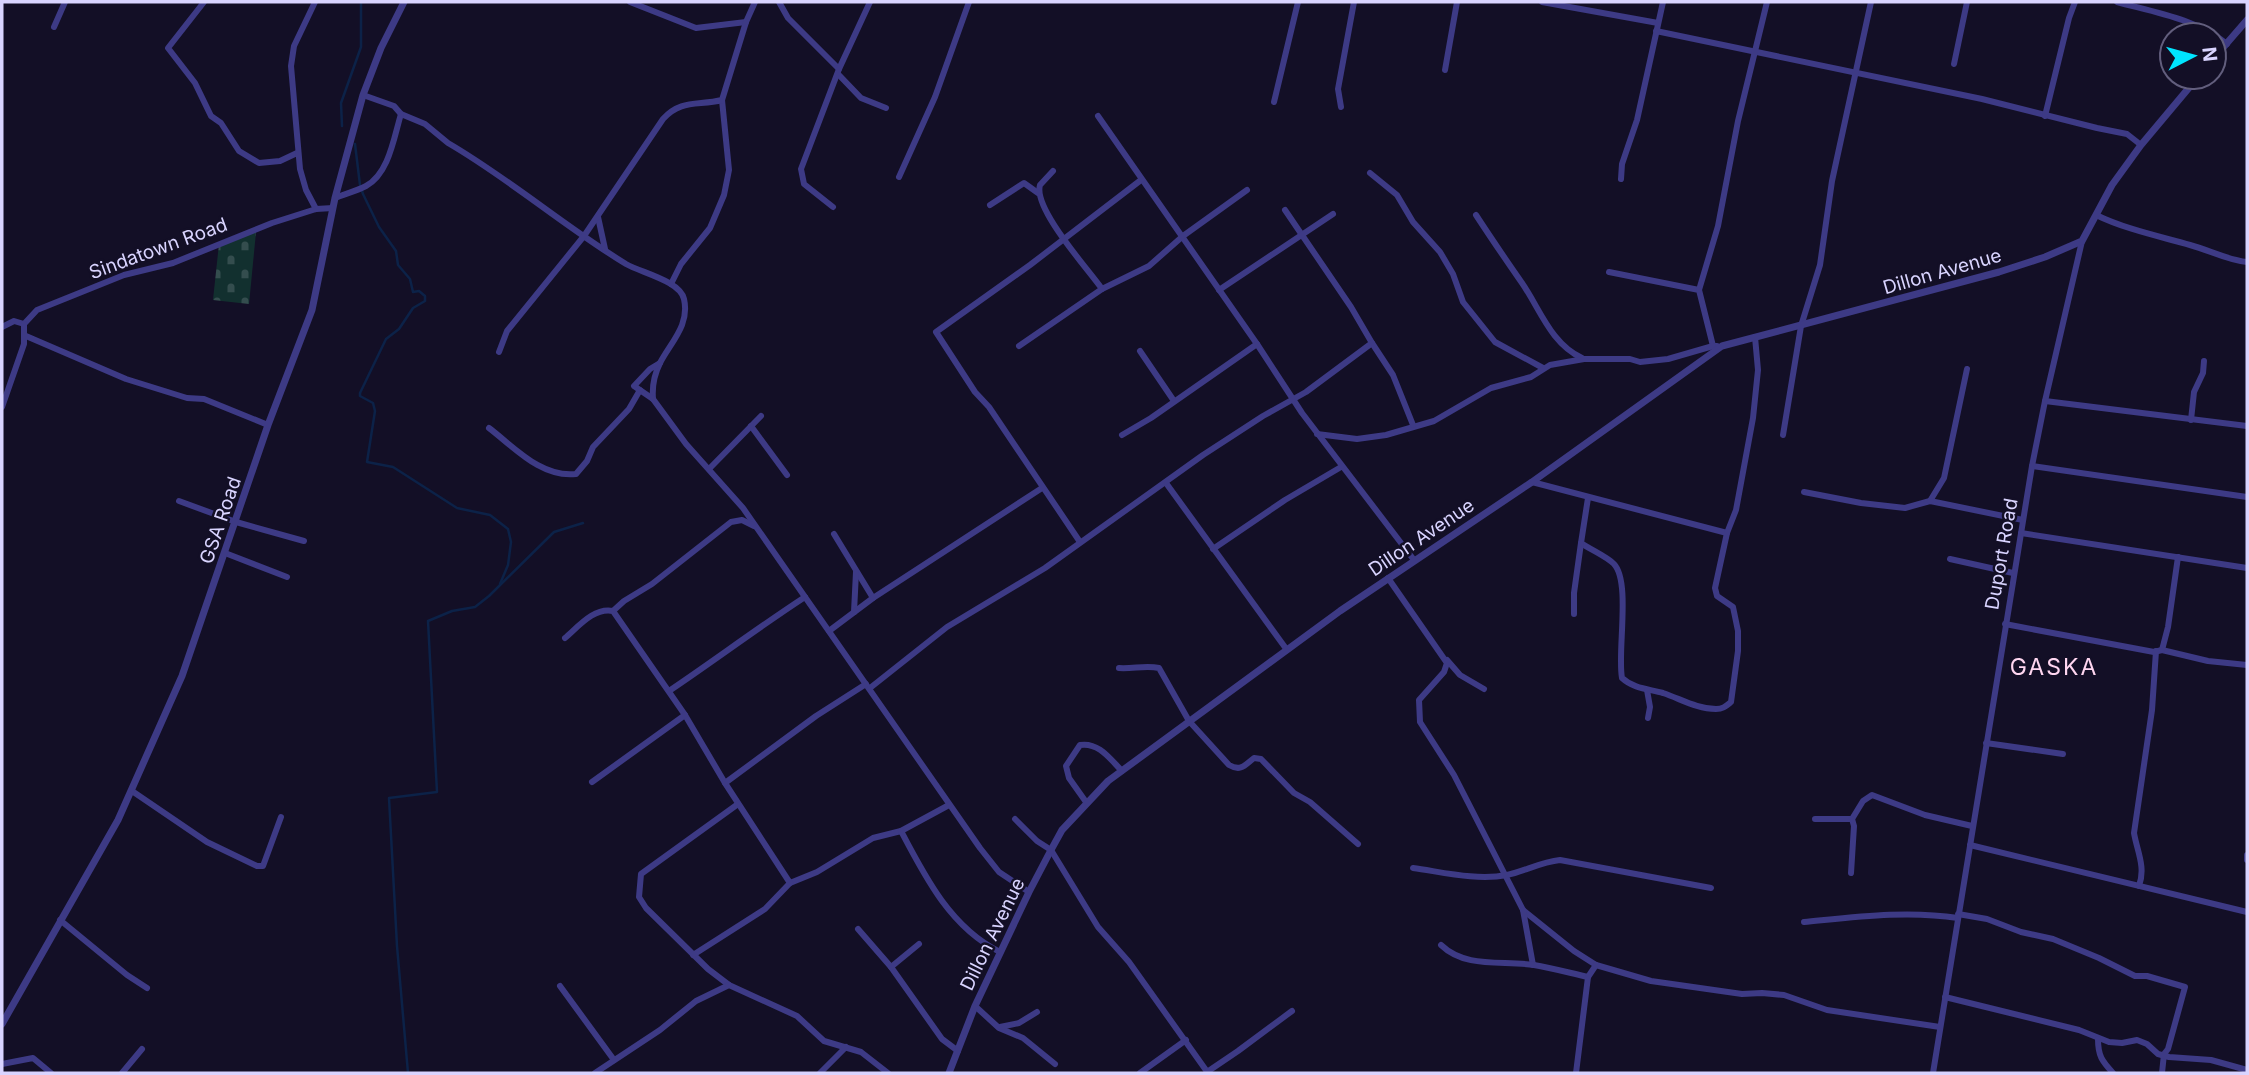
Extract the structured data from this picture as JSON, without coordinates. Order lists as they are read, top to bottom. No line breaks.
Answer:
{"streets":{"street":["Sindatown Road","Dillon Avenue","GSA Road","Duport Road"]},"crossings":[["Sindatown Road","GSA Road"],["Dillon Avenue","Duport Road"]],"districts":["GASKA"],"north":"right"}
